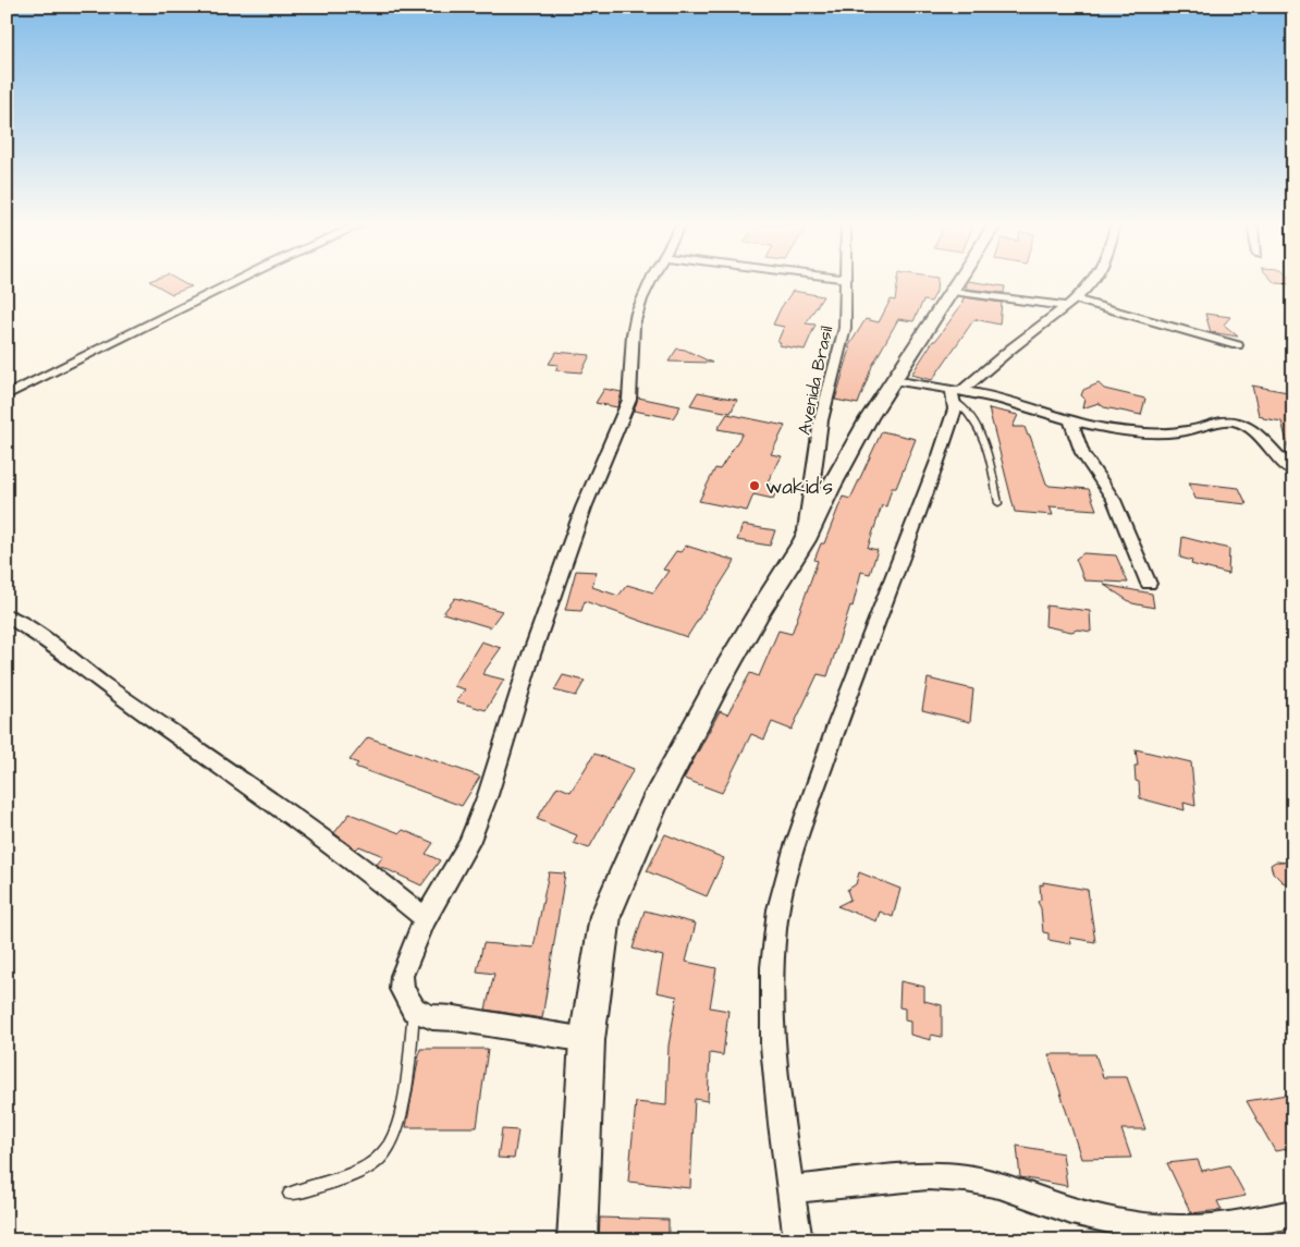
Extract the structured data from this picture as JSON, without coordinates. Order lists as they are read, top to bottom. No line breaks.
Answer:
{"streets":{"street":["Avenida Brasil"]},"places":["wakid's"]}
